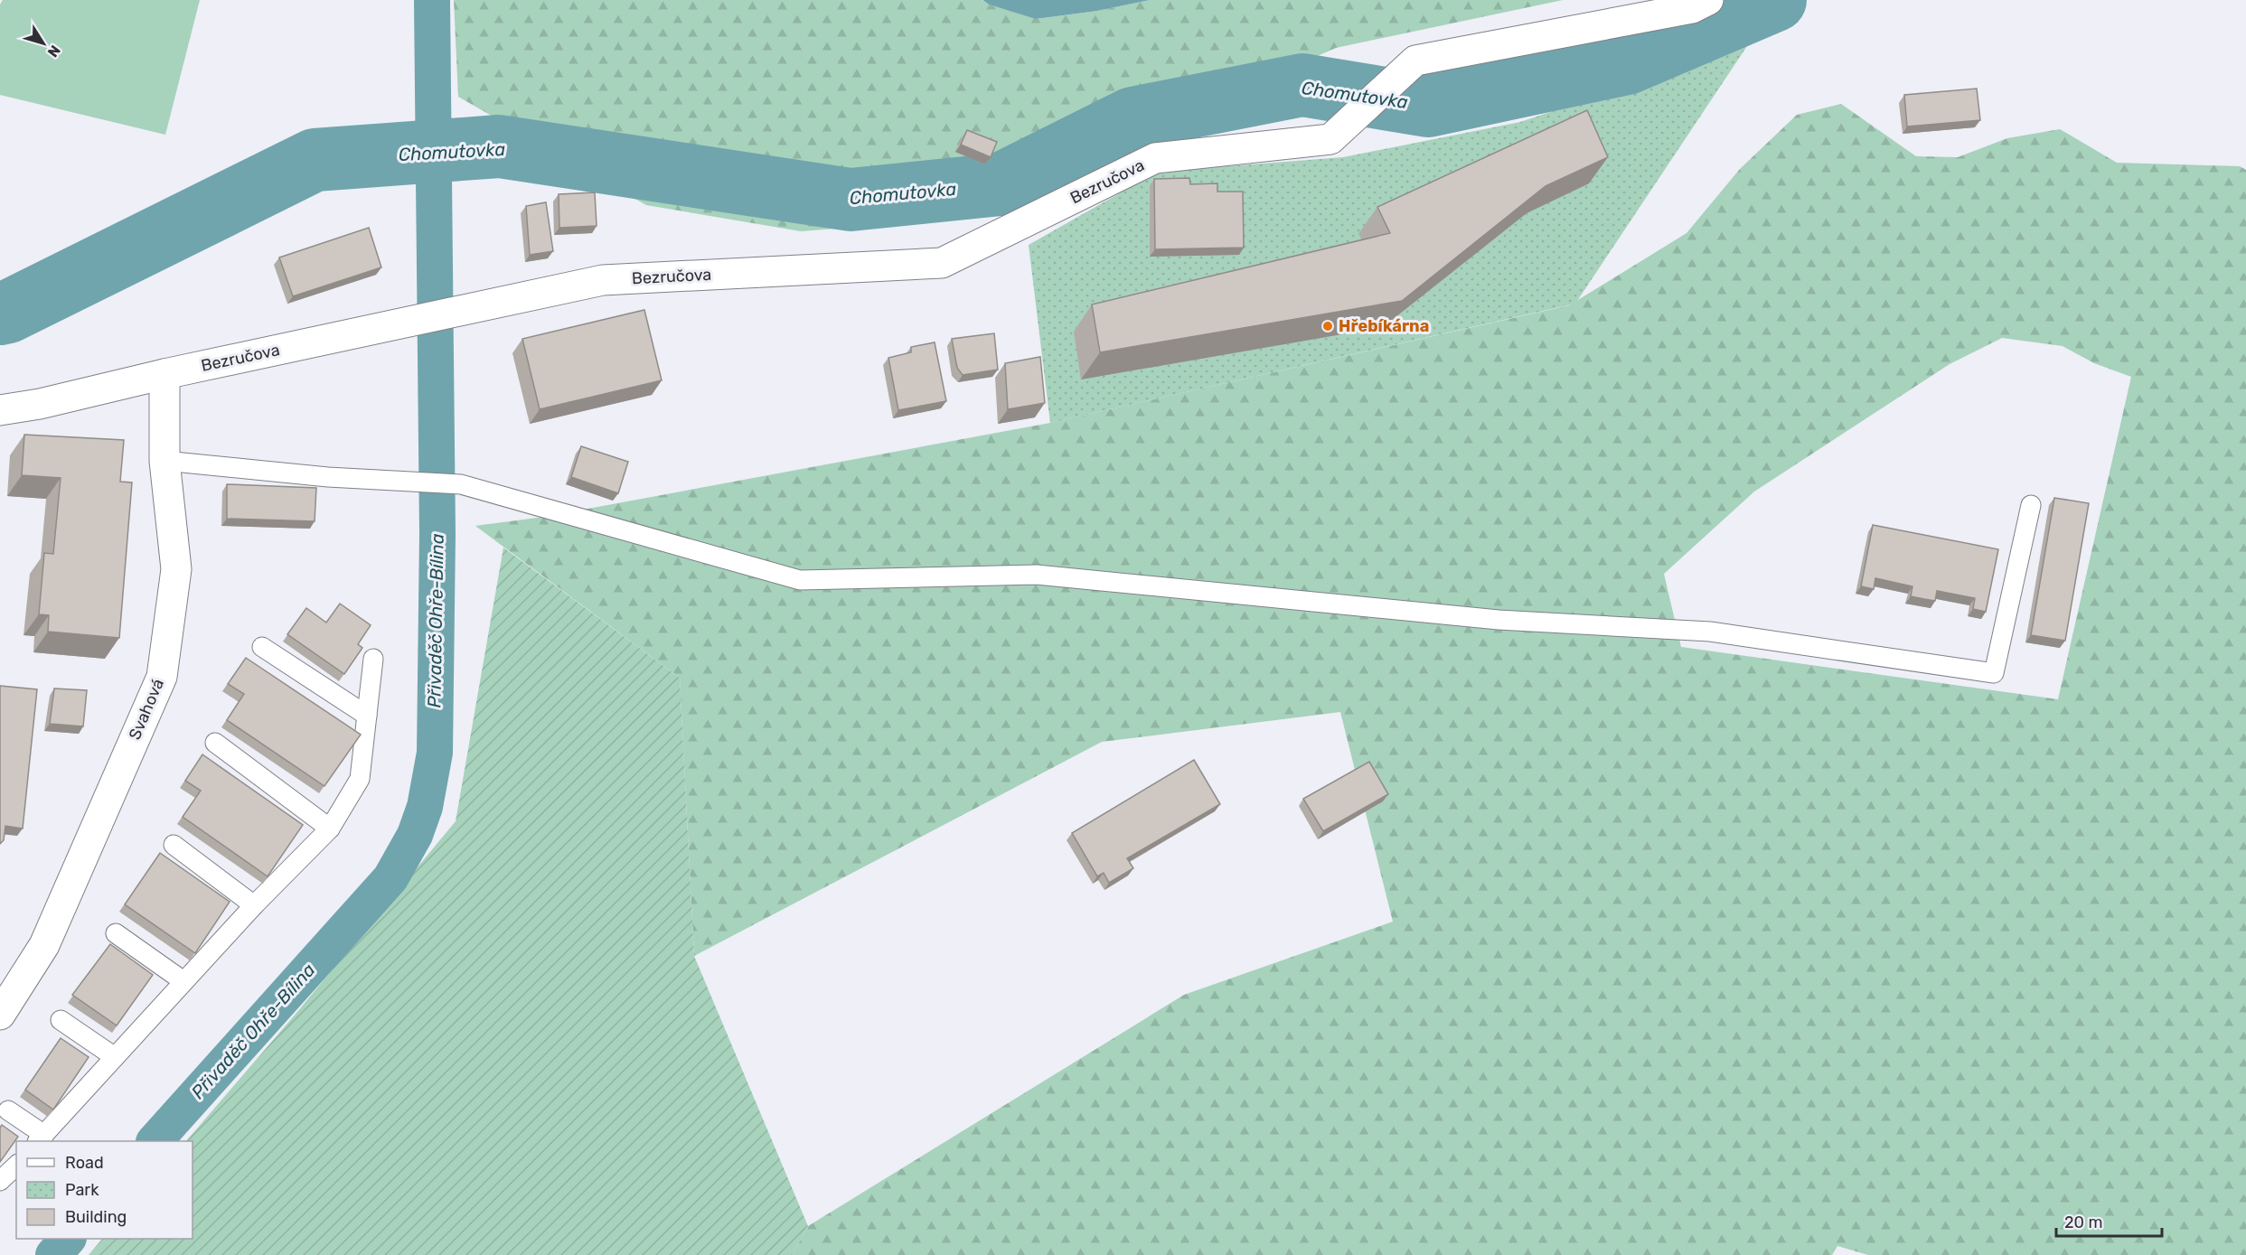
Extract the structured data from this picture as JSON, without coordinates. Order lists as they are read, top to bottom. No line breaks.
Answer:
{"streets":{"street":["Bezručova","Svahová"]},"crossings":[["Bezručova","Svahová"]],"water":["Chomutovka","Přivaděč Ohře-Bílina"],"places":["Hřebíkárna"],"legend":["Road","Park","Building"],"scale_bar":"20 m","north":"bottom right"}
